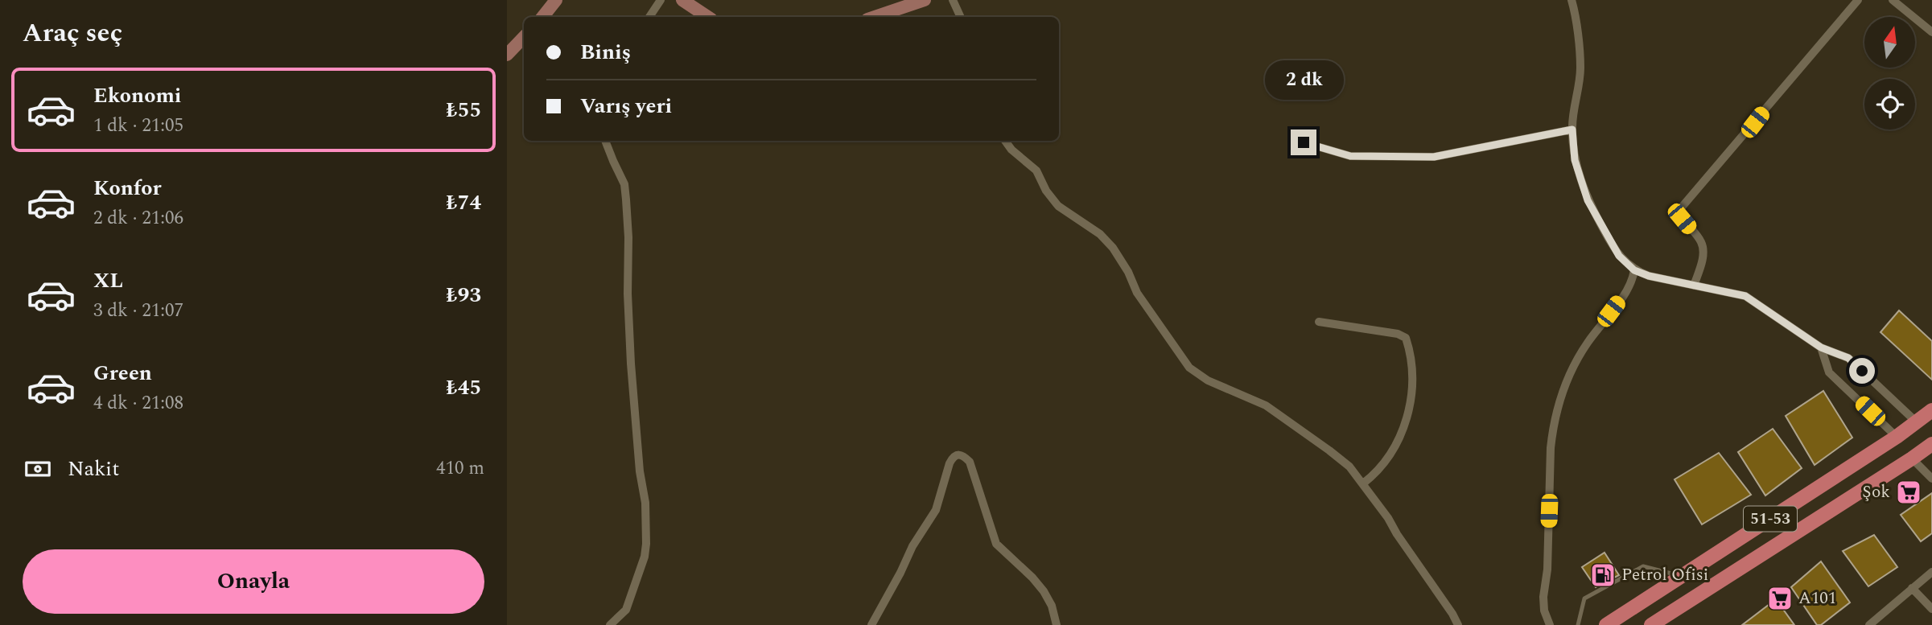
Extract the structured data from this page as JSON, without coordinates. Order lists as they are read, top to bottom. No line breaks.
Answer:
{"streets":{"main road":["51-53"]},"places":{"supermarket":["Şok","A101"],"fuel station":["Petrol Ofisi"]},"north":"top","page":{"heading":"Araç seç","banner":["Biniş","Varış yeri"],"bubble":"2 dk","list":[{"name":"Ekonomi","note":"1 dk · 21:05","value":"₺55"},{"name":"Konfor","note":"2 dk · 21:06","value":"₺74"},{"name":"XL","note":"3 dk · 21:07","value":"₺93"},{"name":"Green","note":"4 dk · 21:08","value":"₺45"}],"pay":["Nakit","410 m"],"buttons":"Onayla"}}
